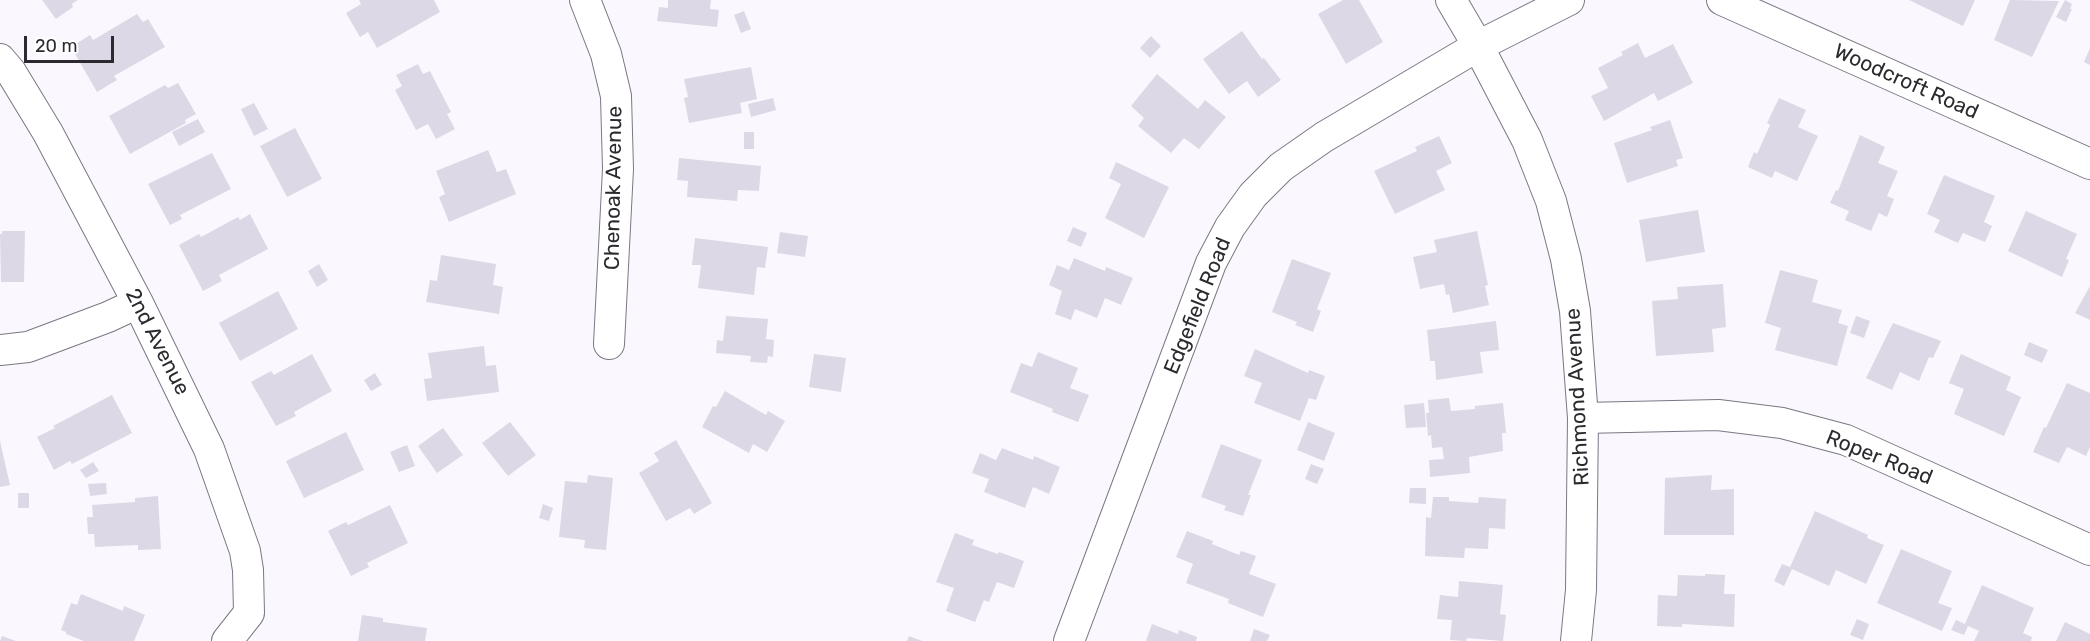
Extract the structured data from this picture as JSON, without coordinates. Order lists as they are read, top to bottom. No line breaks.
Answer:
{"streets":{"street":["Woodcroft Road","Chenoak Avenue","Edgefield Road","2nd Avenue","Richmond Avenue","Roper Road"]},"crossings":[["Edgefield Road","Richmond Avenue"],["Richmond Avenue","Roper Road"]],"scale_bar":"20 m"}
